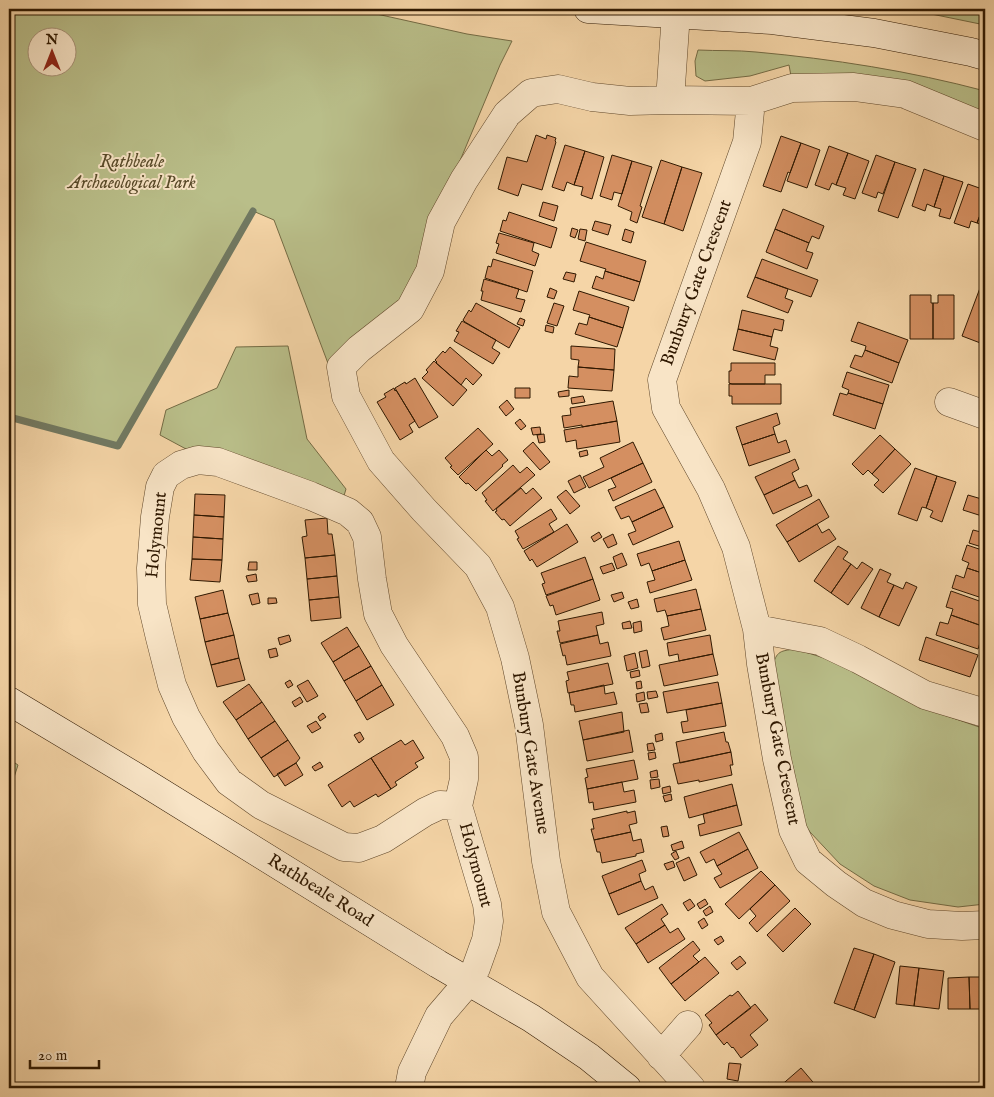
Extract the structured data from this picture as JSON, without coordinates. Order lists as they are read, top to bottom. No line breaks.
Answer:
{"streets":{"street":["Bunbury Gate Crescent","Holymount","Bunbury Gate Avenue","Rathbeale Road"]},"crossings":[["Bunbury Gate Crescent","Bunbury Gate Avenue"],["Holymount","Rathbeale Road"]],"parks":["Rathbeale Archaeological Park"],"scale_bar":"20 m","north":"top"}
